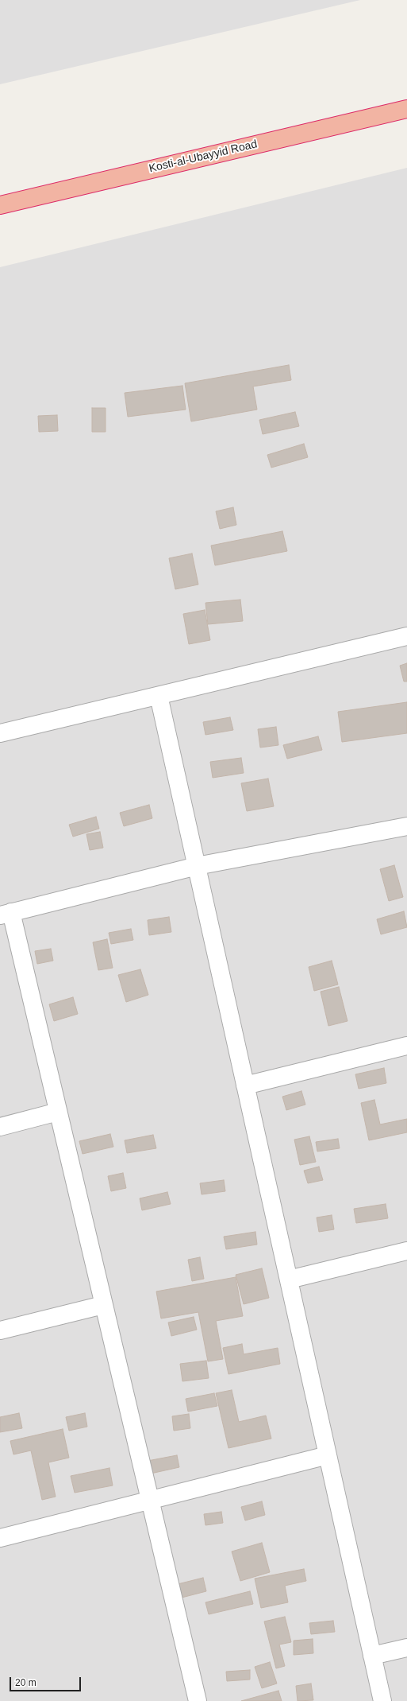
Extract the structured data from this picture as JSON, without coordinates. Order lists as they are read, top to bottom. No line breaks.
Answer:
{"streets":{"highway":["Kosti-al-Ubayyid Road"]},"scale_bar":"20 m"}
